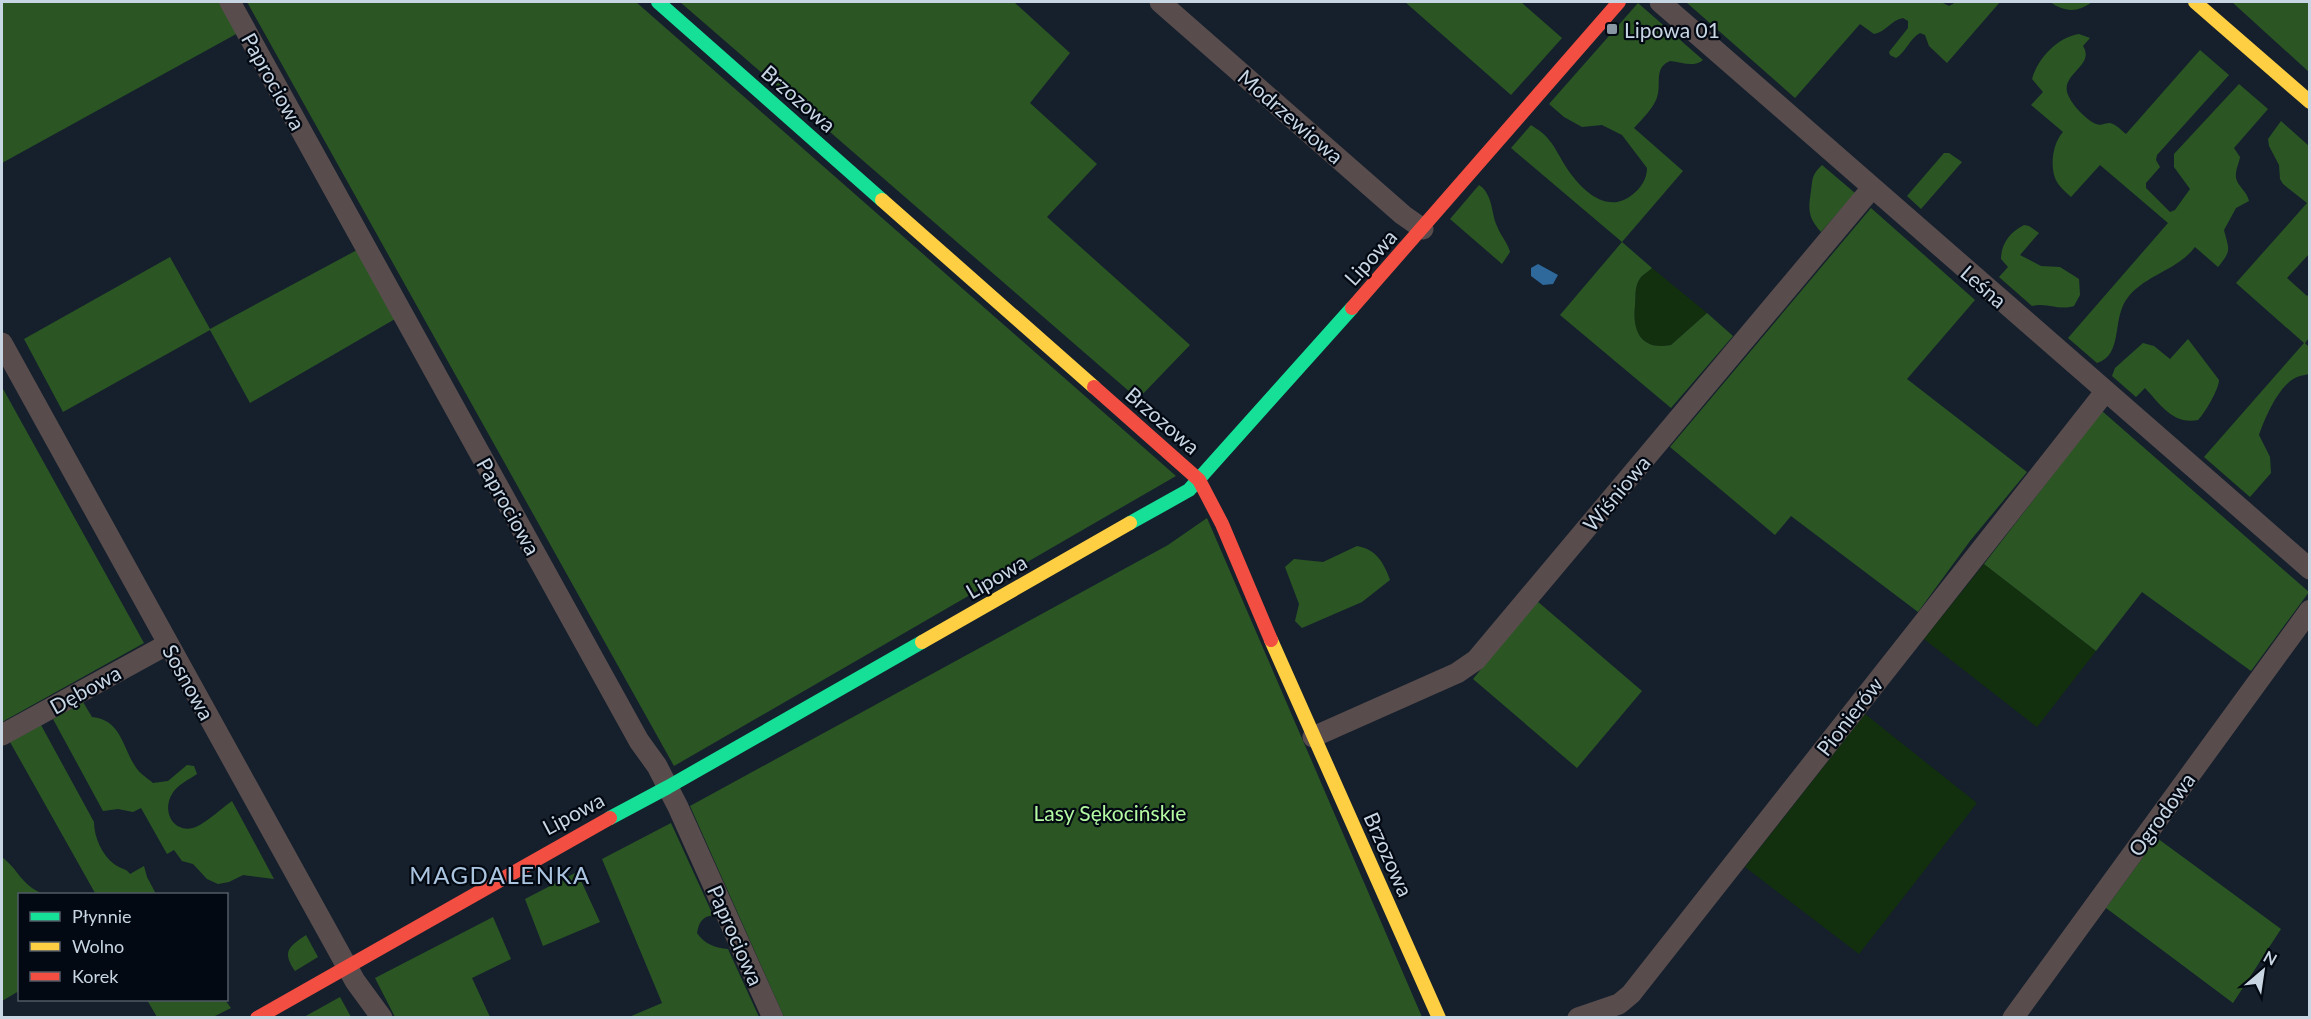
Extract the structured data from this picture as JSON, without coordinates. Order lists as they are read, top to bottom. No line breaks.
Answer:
{"streets":{"street":["Paprociowa","Brzozowa","Modrzewiowa","Lipowa","Leśna","Wiśniowa","Sosnowa","Dębowa","Pionierów","Ogrodowa"]},"crossings":[["Paprociowa","Lipowa"],["Brzozowa","Lipowa"],["Brzozowa","Wiśniowa"],["Modrzewiowa","Lipowa"],["Lipowa","Sosnowa"],["Leśna","Wiśniowa"],["Leśna","Pionierów"],["Sosnowa","Dębowa"]],"districts":["MAGDALENKA"],"parks":["Lasy Sękocińskie"],"places":{"transit":["Lipowa 01"]},"legend":["Płynnie","Wolno","Korek"],"north":"top right"}
